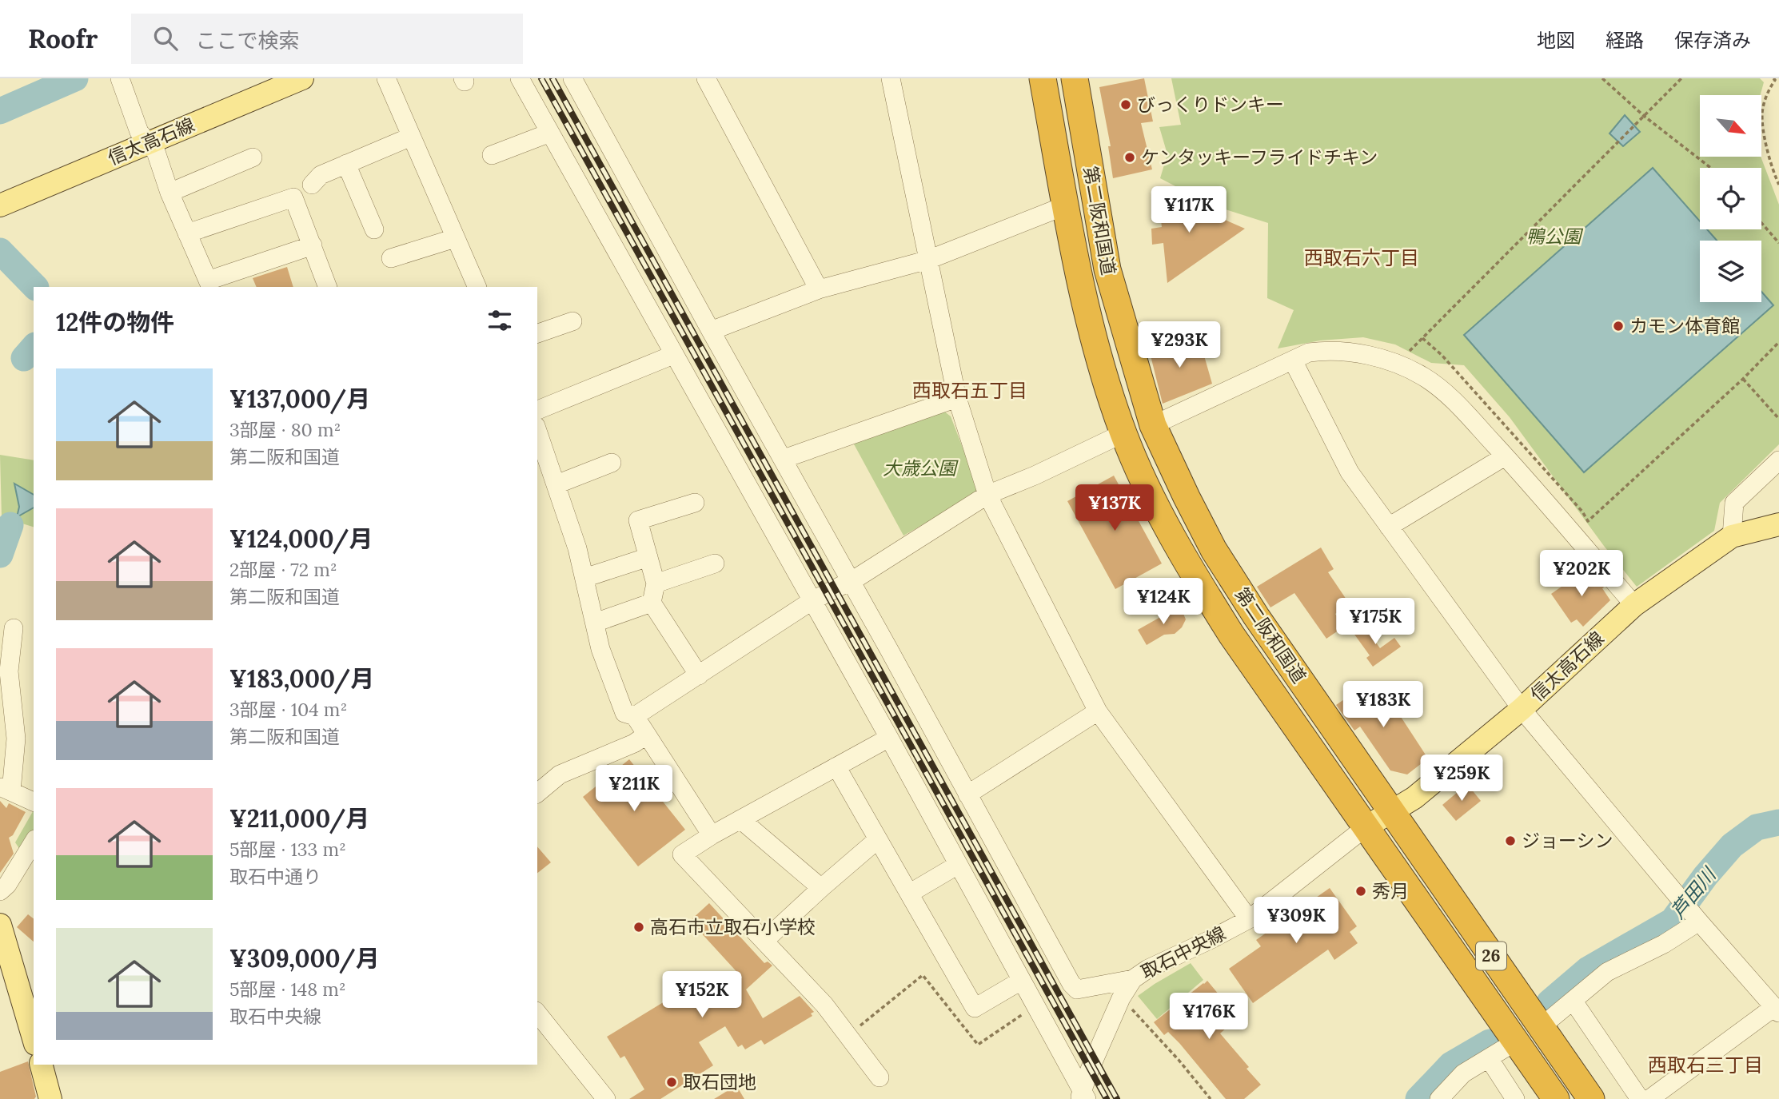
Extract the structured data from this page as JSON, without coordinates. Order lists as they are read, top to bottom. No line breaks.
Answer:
{"streets":{"highway":["第二阪和国道","26"],"main road":["信太高石線"],"street":["取石中央線"]},"crossings":[["信太高石線","第二阪和国道"],["信太高石線","取石中央線"],["第二阪和国道","取石中央線"]],"districts":["西取石六丁目","西取石五丁目","西取石三丁目"],"water":["芦田川"],"parks":["鴨公園","大歳公園"],"places":["びっくりドンキー","ケンタッキーフライドチキン","カモン体育館","ジョーシン","秀月","高石市立取石小学校","取石団地"],"north":"bottom right","page":{"header":"Roofr","search":"ここで検索","nav":["地図","経路","保存済み"],"price":["¥117K","¥293K","¥137K","¥202K","¥124K","¥175K","¥183K","¥259K","¥211K","¥309K","¥152K","¥176K"],"heading":"12件の物件","list":[{"name":"¥137,000/月","note":"3部屋 · 80 m² · 第二阪和国道"},{"name":"¥124,000/月","note":"2部屋 · 72 m² · 第二阪和国道"},{"name":"¥183,000/月","note":"3部屋 · 104 m² · 第二阪和国道"},{"name":"¥211,000/月","note":"5部屋 · 133 m² · 取石中通り"},{"name":"¥309,000/月","note":"5部屋 · 148 m² · 取石中央線"}]}}
